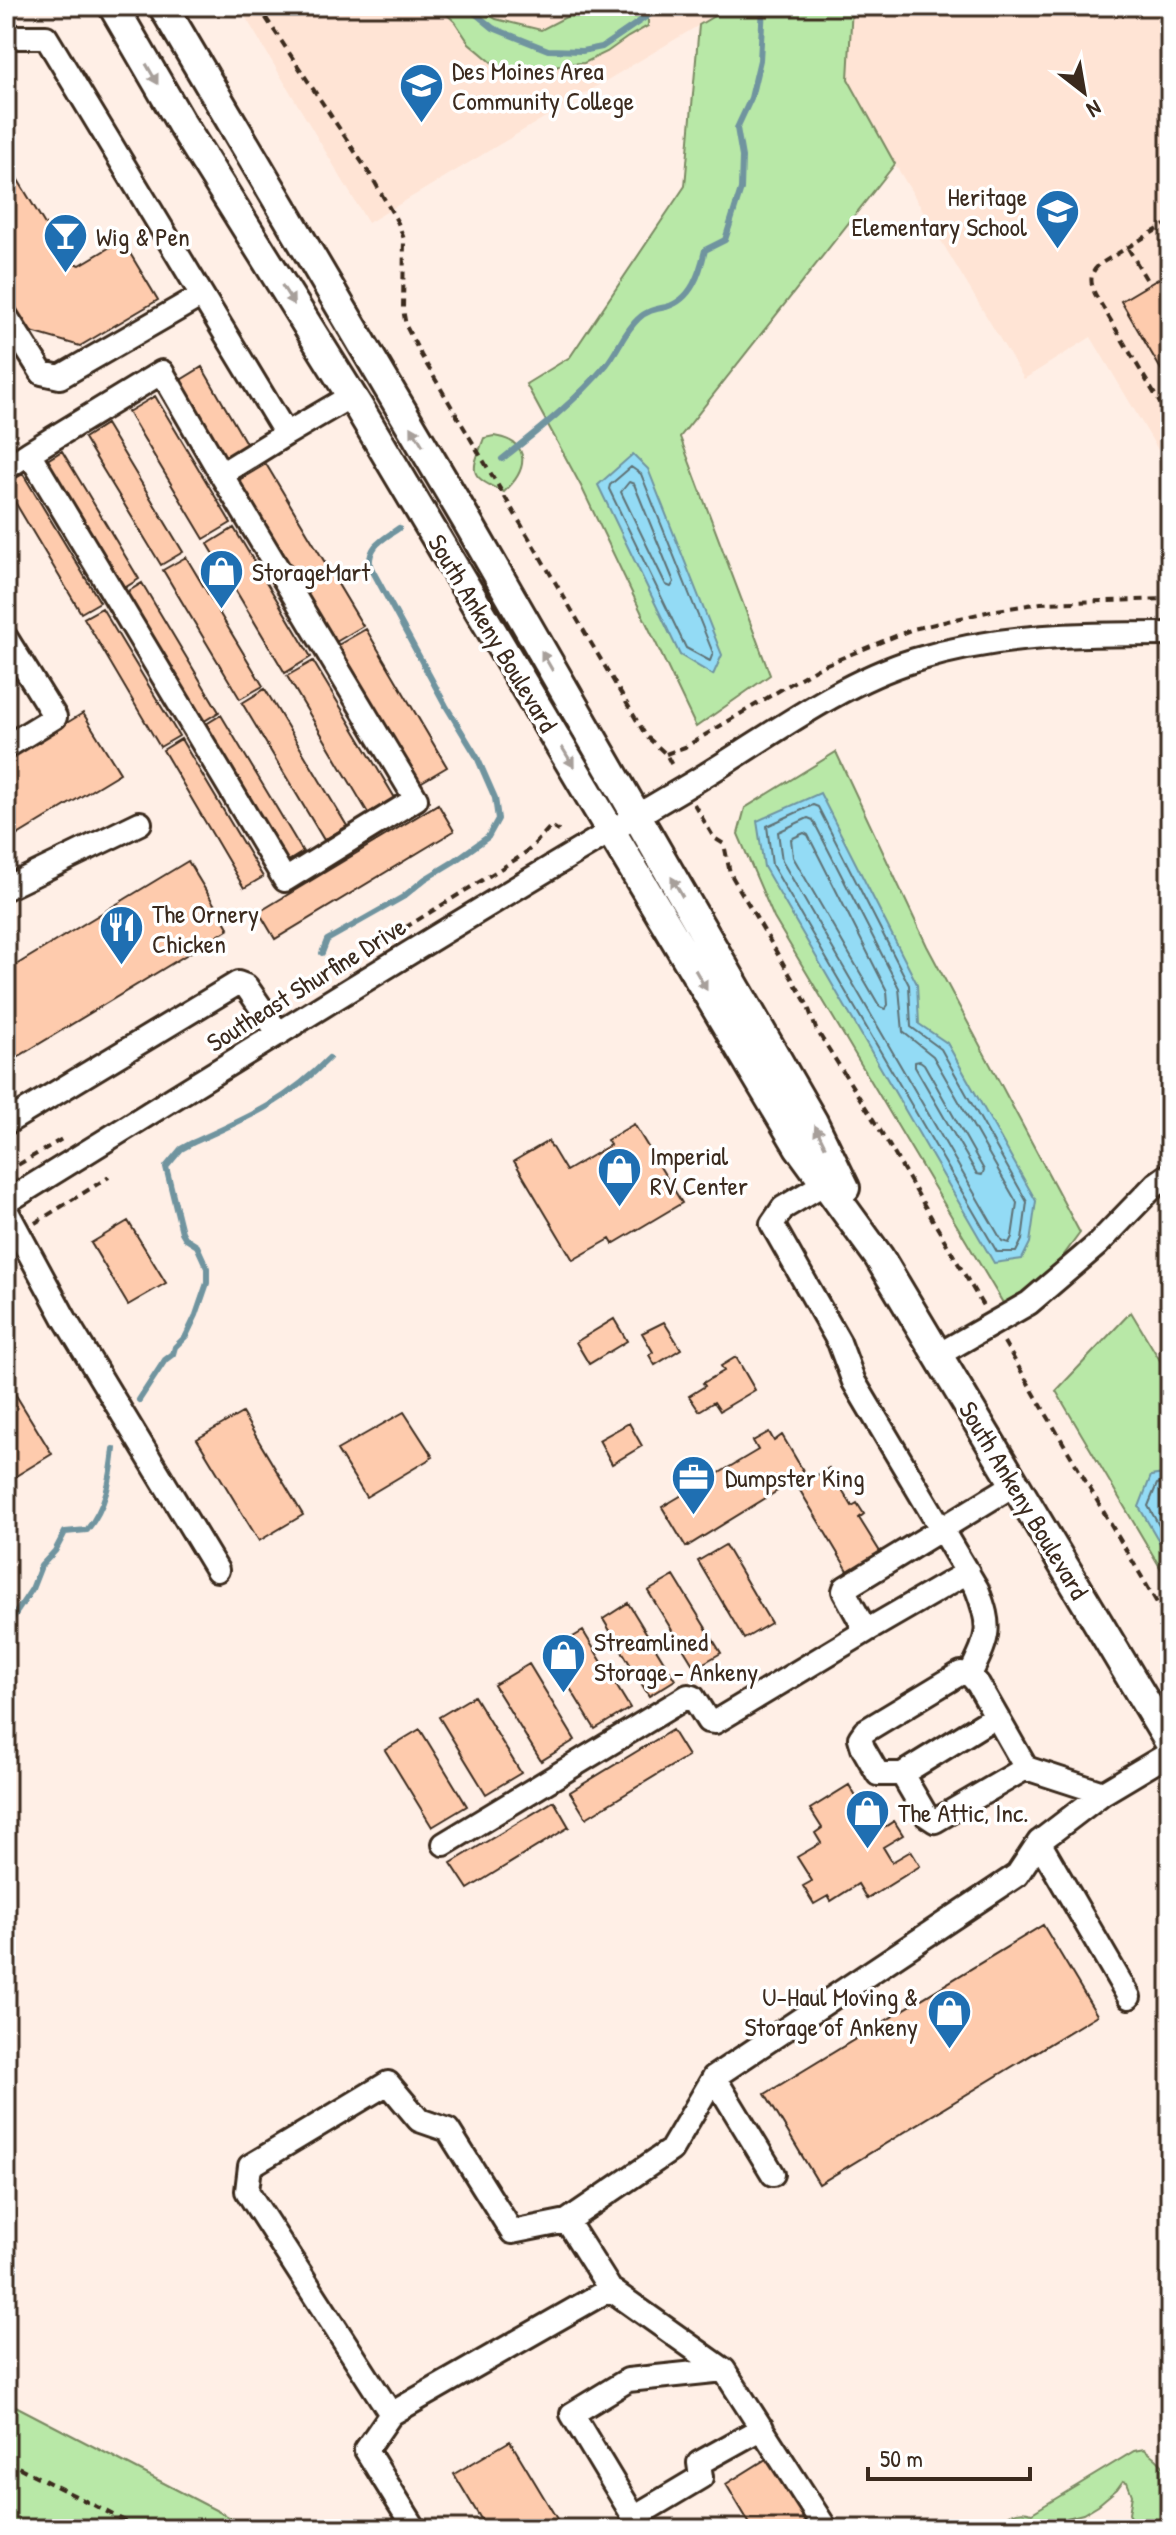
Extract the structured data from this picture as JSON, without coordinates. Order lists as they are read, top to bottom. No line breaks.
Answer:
{"streets":{"main road":["South Ankeny Boulevard"],"street":["Southeast Shurfine Drive"]},"crossings":[["South Ankeny Boulevard","Southeast Shurfine Drive"]],"places":{"school or university":["Des Moines Area Community College","Heritage Elementary School"],"bar":["Wig & Pen"],"shop":["StorageMart","Imperial RV Center","Streamlined Storage - Ankeny","The Attic, Inc.","U-Haul Moving & Storage of Ankeny"],"restaurant":["The Ornery Chicken"],"office":["Dumpster King"]},"scale_bar":"50 m","north":"bottom right"}
